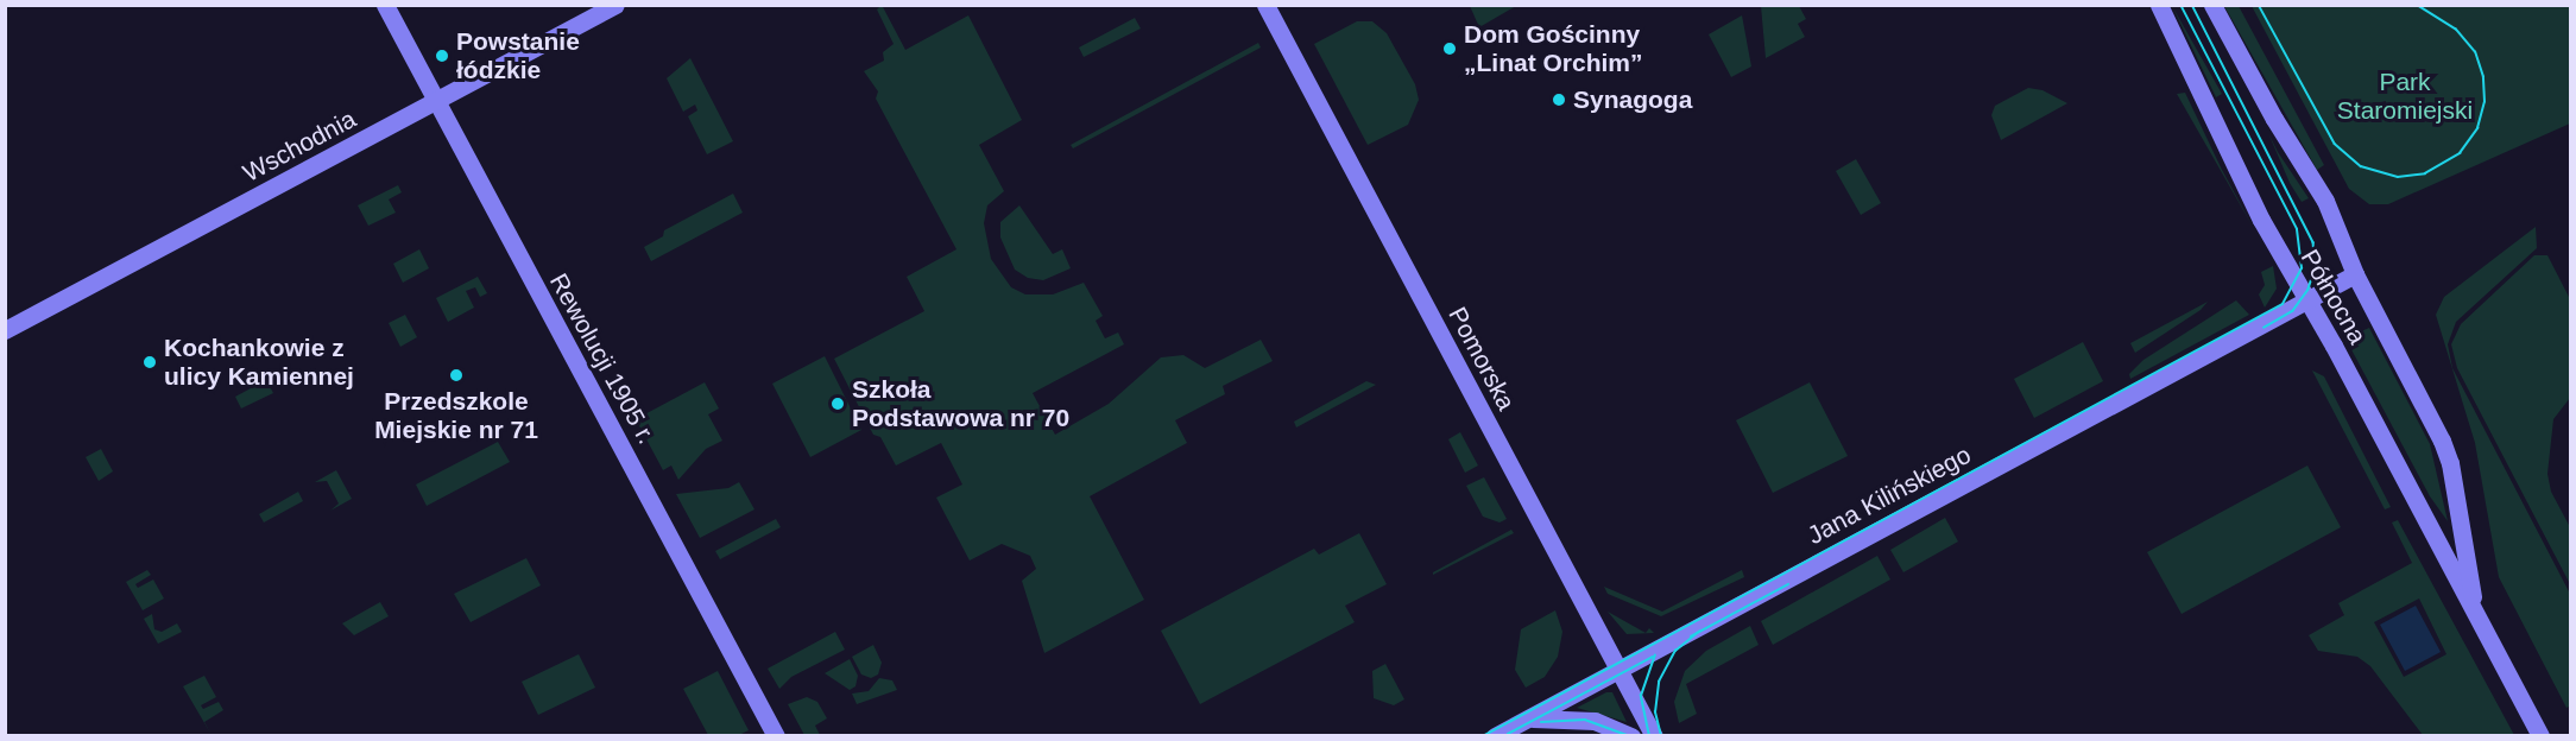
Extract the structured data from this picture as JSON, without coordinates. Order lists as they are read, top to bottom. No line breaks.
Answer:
{"streets":{"street":["Wschodnia","Północna","Rewolucji 1905 r.","Pomorska","Jana Kilińskiego"]},"crossings":[["Wschodnia","Rewolucji 1905 r."],["Północna","Jana Kilińskiego"],["Pomorska","Jana Kilińskiego"]],"parks":["Park Staromiejski"],"places":["Dom Gościnny „Linat Orchim”","Powstanie łódzkie","Synagoga","Kochankowie z ulicy Kamiennej","Przedszkole Miejskie nr 71","Szkoła Podstawowa nr 70"]}
